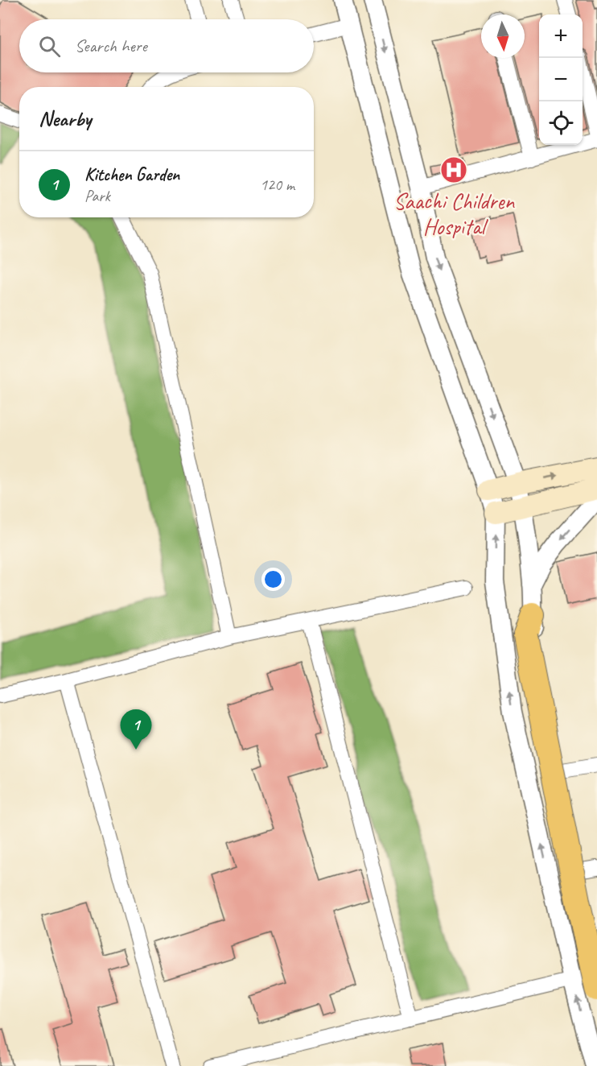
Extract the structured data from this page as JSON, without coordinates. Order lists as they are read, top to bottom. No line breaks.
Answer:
{"places":{"hospital":["Saachi Children Hospital"]},"north":"bottom","page":{"map_buttons":["+","−"],"search":"Search here","heading":"Nearby","list":[{"mark":"1","name":"Kitchen Garden","note":"Park","value":"120 m"}],"pins":"1"}}
